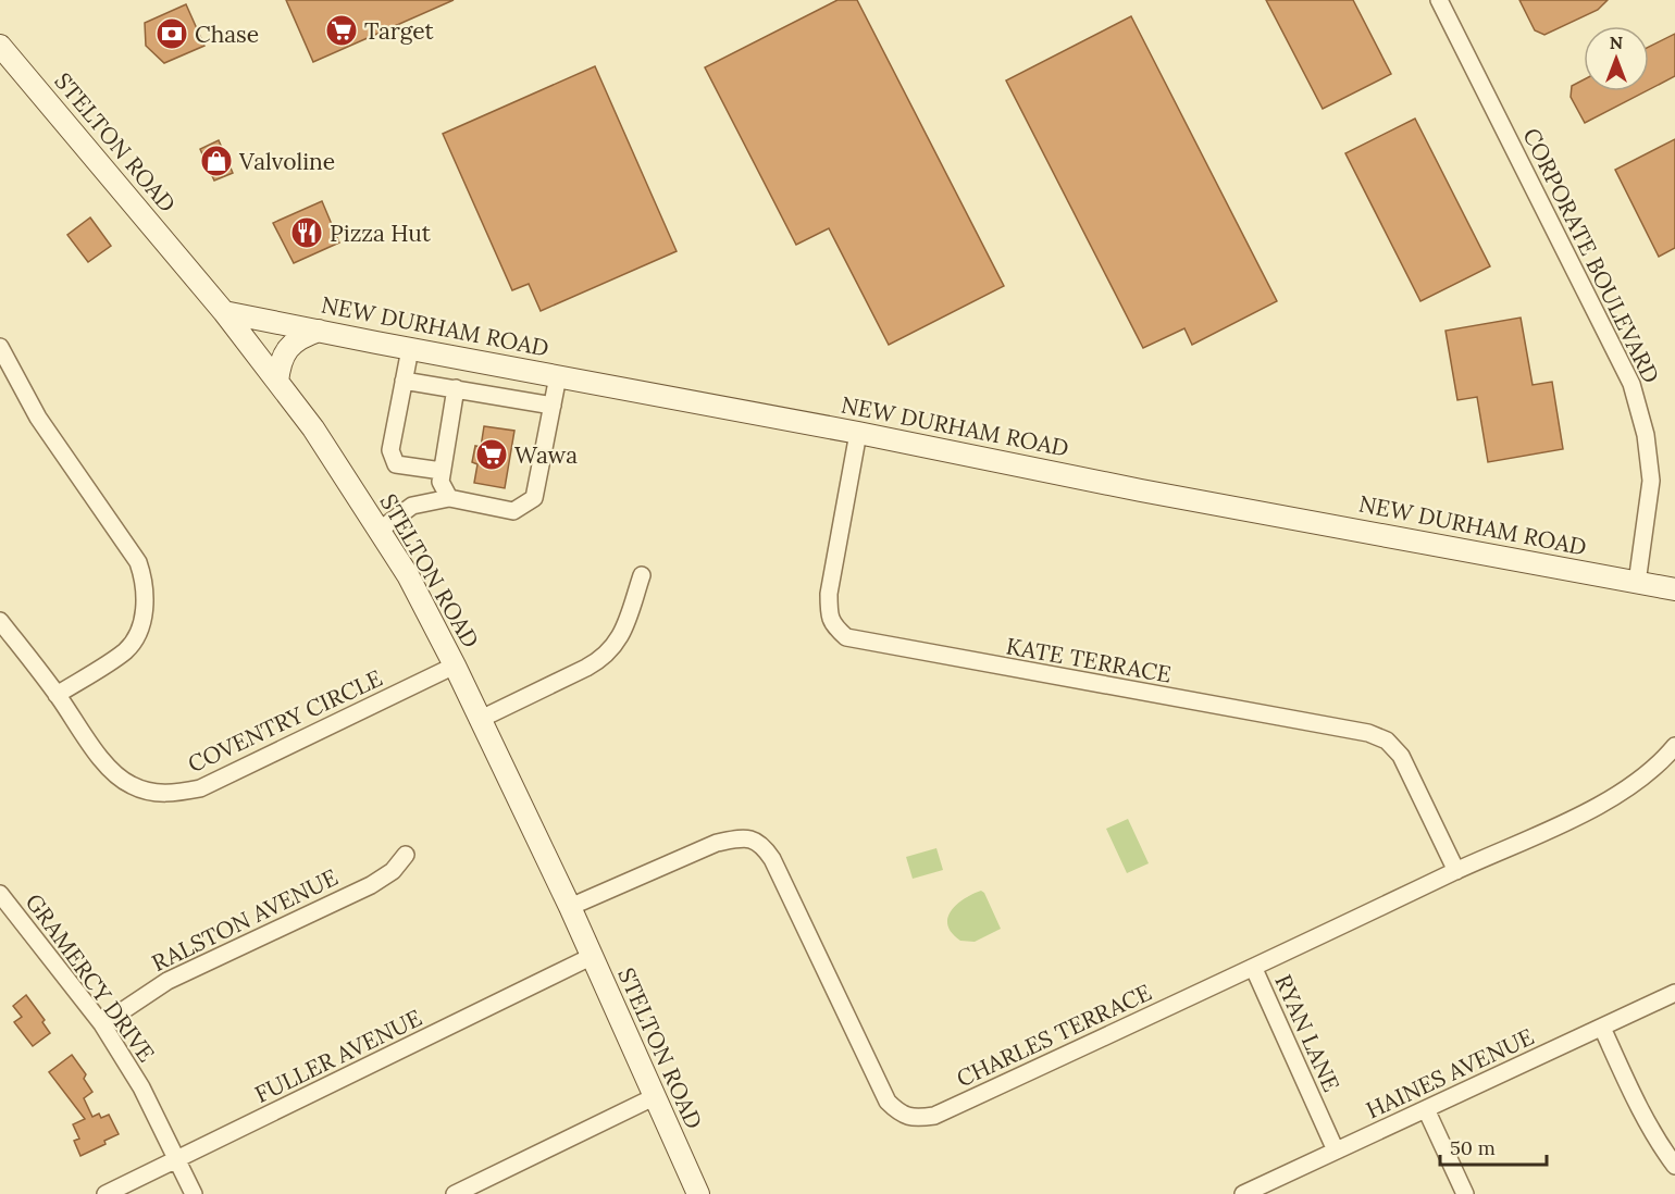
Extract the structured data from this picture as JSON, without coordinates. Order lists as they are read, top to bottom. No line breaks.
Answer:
{"streets":{"main road":["STELTON ROAD","NEW DURHAM ROAD"],"street":["CORPORATE BOULEVARD","KATE TERRACE","COVENTRY CIRCLE","RALSTON AVENUE","GRAMERCY DRIVE","RYAN LANE","CHARLES TERRACE","FULLER AVENUE","HAINES AVENUE"]},"crossings":[["STELTON ROAD","NEW DURHAM ROAD"],["STELTON ROAD","COVENTRY CIRCLE"],["STELTON ROAD","CHARLES TERRACE"],["STELTON ROAD","FULLER AVENUE"],["CORPORATE BOULEVARD","NEW DURHAM ROAD"],["NEW DURHAM ROAD","KATE TERRACE"],["KATE TERRACE","CHARLES TERRACE"],["RALSTON AVENUE","GRAMERCY DRIVE"],["GRAMERCY DRIVE","FULLER AVENUE"],["RYAN LANE","CHARLES TERRACE"],["RYAN LANE","HAINES AVENUE"]],"places":{"supermarket":["Target","Wawa"],"bank":["Chase"],"shop":["Valvoline"],"restaurant":["Pizza Hut"]},"scale_bar":"50 m","north":"top"}
